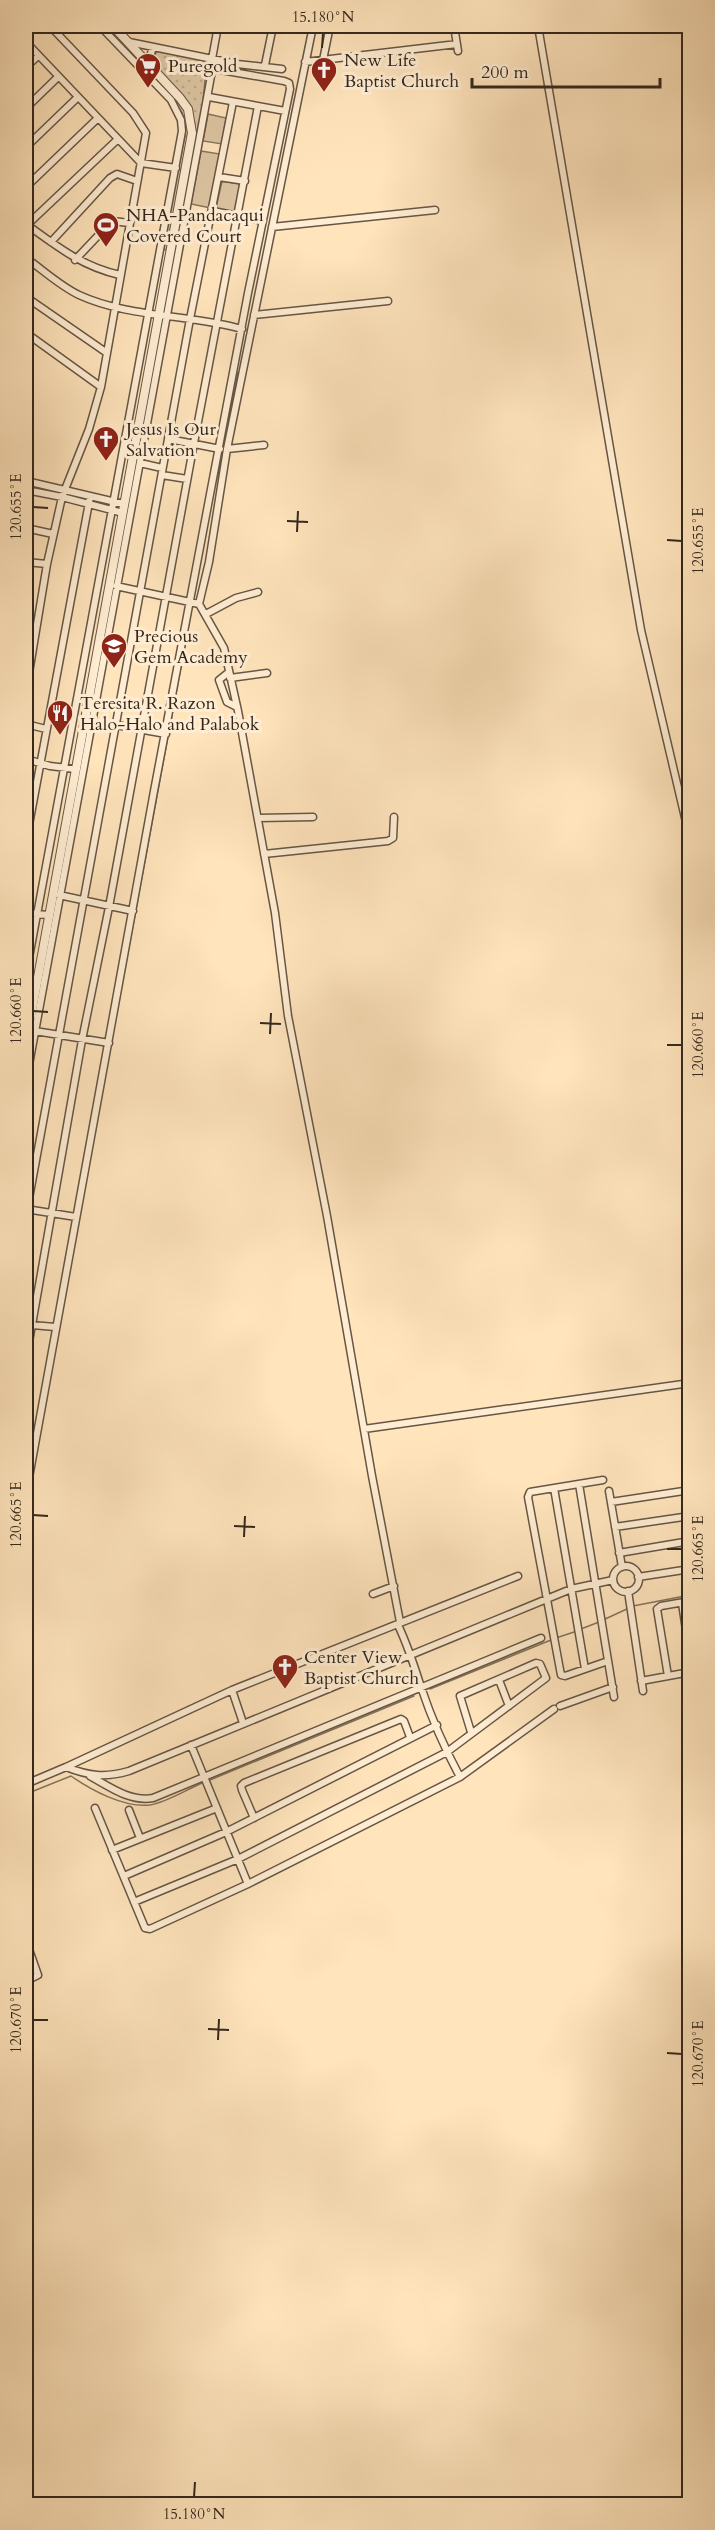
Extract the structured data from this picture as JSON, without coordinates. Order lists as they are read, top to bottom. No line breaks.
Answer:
{"places":{"supermarket":["Puregold"],"church":["New Life Baptist Church","Jesus Is Our Salvation","Center View Baptist Church"],"sports":["NHA-Pandacaqui Covered Court"],"school or university":["Precious Gem Academy"],"restaurant":["Teresita R. Razon Halo-Halo and Palabok"]},"scale_bar":"200 m","coordinates":["15.180°N","120.655°E","120.660°E","120.665°E","120.670°E"]}
